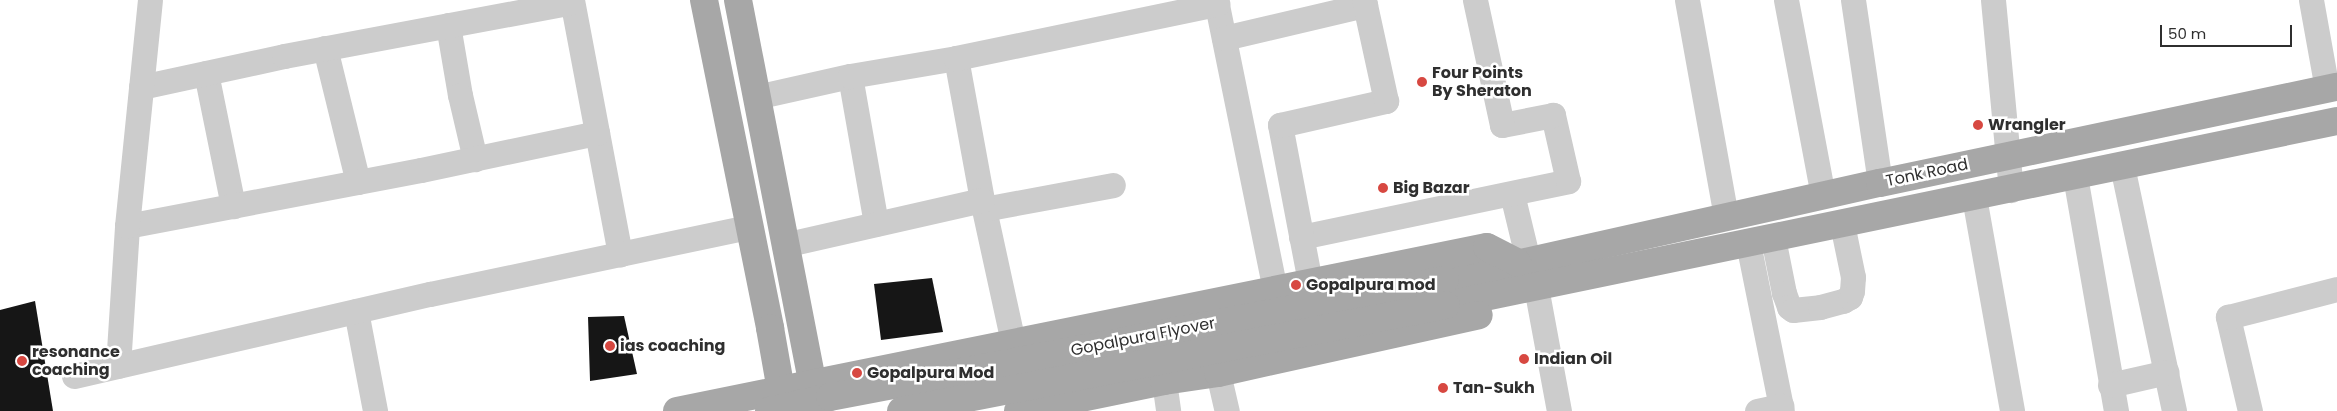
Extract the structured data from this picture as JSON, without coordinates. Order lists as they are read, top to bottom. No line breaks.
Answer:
{"streets":{"main road":["Tonk Road","Gopalpura Flyover"]},"crossings":[["Tonk Road","Gopalpura Flyover"]],"places":["Four Points By Sheraton","Wrangler","Big Bazar","Gopalpura mod","ias coaching","Indian Oil","resonance coaching","Gopalpura Mod","Tan-Sukh"],"scale_bar":"50 m"}
